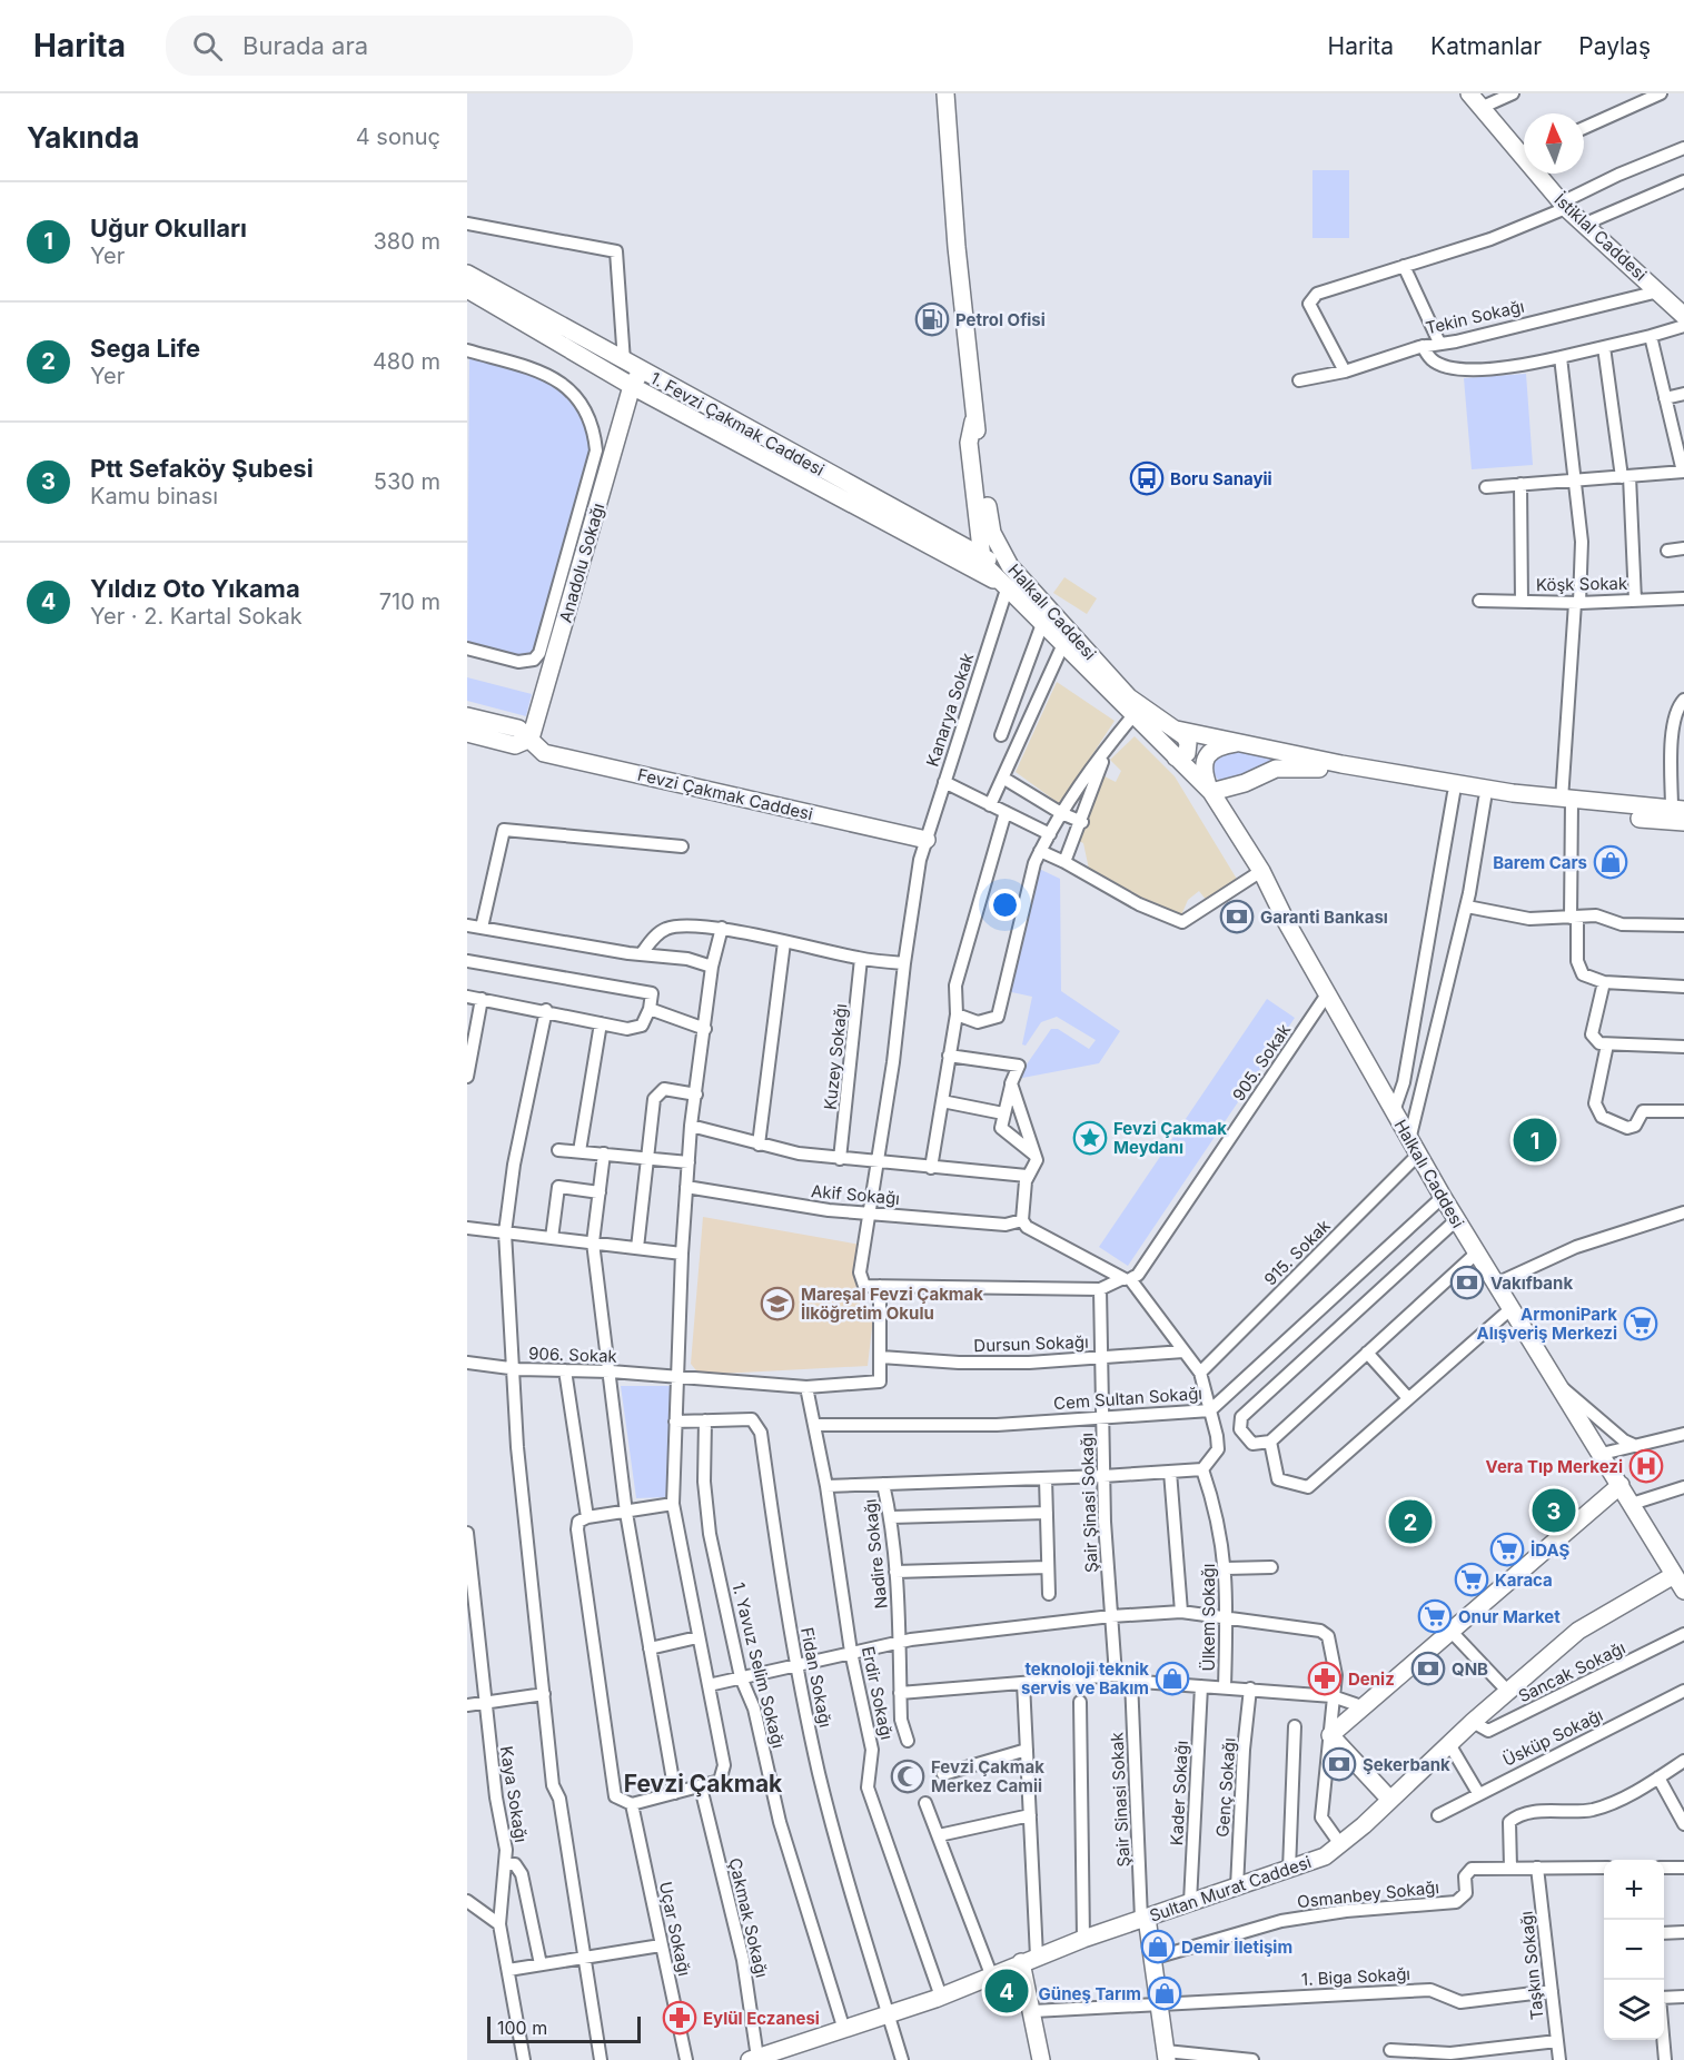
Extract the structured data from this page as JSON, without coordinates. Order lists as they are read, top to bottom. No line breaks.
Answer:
{"streets":{"main road":["İstiklal Caddesi","1. Fevzi Çakmak Caddesi","Anadolu Sokağı","Halkalı Caddesi","Fevzi Çakmak Caddesi","Sultan Murat Caddesi"],"street":["Tekin Sokağı","Köşk Sokak","Kanarya Sokak","Kuzey Sokağı","905. Sokak","Akif Sokağı","915. Sokak","Dursun Sokağı","906. Sokak","Cem Sultan Sokağı","Şair Şinasi Sokağı","Nadire Sokağı","Ülkem Sokağı","1. Yavuz Selim Sokağı","Sancak Sokağı","Fidan Sokağı","Erdir Sokağı","Üsküp Sokağı","Genç Sokağı","Kader Sokağı","Kaya Sokağı","Şair Sinasi Sokak","Osmanbey Sokağı","Çakmak Sokağı","Uçar Sokağı","Taşkın Sokağı","1. Biga Sokağı"]},"crossings":[["İstiklal Caddesi","Tekin Sokağı"],["1. Fevzi Çakmak Caddesi","Anadolu Sokağı"],["1. Fevzi Çakmak Caddesi","Halkalı Caddesi"],["Anadolu Sokağı","Fevzi Çakmak Caddesi"],["Halkalı Caddesi","Kanarya Sokak"],["Halkalı Caddesi","905. Sokak"],["Halkalı Caddesi","915. Sokak"],["Halkalı Caddesi","Cem Sultan Sokağı"],["Halkalı Caddesi","Sultan Murat Caddesi"],["Kanarya Sokak","Fevzi Çakmak Caddesi"],["Kanarya Sokak","Akif Sokağı"],["Dursun Sokağı","906. Sokak"],["Dursun Sokağı","Şair Şinasi Sokağı"],["906. Sokak","Erdir Sokağı"],["Cem Sultan Sokağı","Şair Şinasi Sokağı"],["Cem Sultan Sokağı","Erdir Sokağı"],["1. Yavuz Selim Sokağı","Fidan Sokağı"],["1. Yavuz Selim Sokağı","Sultan Murat Caddesi"],["Sancak Sokağı","Sultan Murat Caddesi"],["Fidan Sokağı","Sultan Murat Caddesi"],["Erdir Sokağı","Sultan Murat Caddesi"],["Genç Sokağı","Sultan Murat Caddesi"],["Kader Sokağı","Sultan Murat Caddesi"],["Şair Sinasi Sokak","Sultan Murat Caddesi"],["Sultan Murat Caddesi","Çakmak Sokağı"],["Osmanbey Sokağı","Taşkın Sokağı"],["Taşkın Sokağı","1. Biga Sokağı"]],"districts":["Fevzi Çakmak"],"places":{"fuel station":["Petrol Ofisi"],"bus stop":["Boru Sanayii"],"shop":["Barem Cars","teknoloji teknik servis ve Bakım","Demir İletişim","Güneş Tarım"],"bank":["Garanti Bankası","Vakıfbank","QNB","Şekerbank"],"place":["Fevzi Çakmak Meydanı"],"school or university":["Mareşal Fevzi Çakmak İlköğretim Okulu"],"supermarket":["ArmoniPark Alışveriş Merkezi","İDAŞ","Karaca","Onur Market"],"hospital":["Vera Tıp Merkezi"],"pharmacy":["Deniz","Eylül Eczanesi"],"mosque":["Fevzi Çakmak Merkez Camii"]},"scale_bar":"100 m","north":"top","page":{"header":"Harita","search":"Burada ara","nav":["Harita","Katmanlar","Paylaş"],"heading":["Yakında","4 sonuç"],"list":[{"mark":"1","name":"Uğur Okulları","note":"Yer","value":"380 m"},{"mark":"2","name":"Sega Life","note":"Yer","value":"480 m"},{"mark":"3","name":"Ptt Sefaköy Şubesi","note":"Kamu binası","value":"530 m"},{"mark":"4","name":"Yıldız Oto Yıkama","note":"Yer · 2. Kartal Sokak","value":"710 m"}],"pins":["1","3","2","4"],"map_buttons":["+","−"],"scale":"100 m"}}
